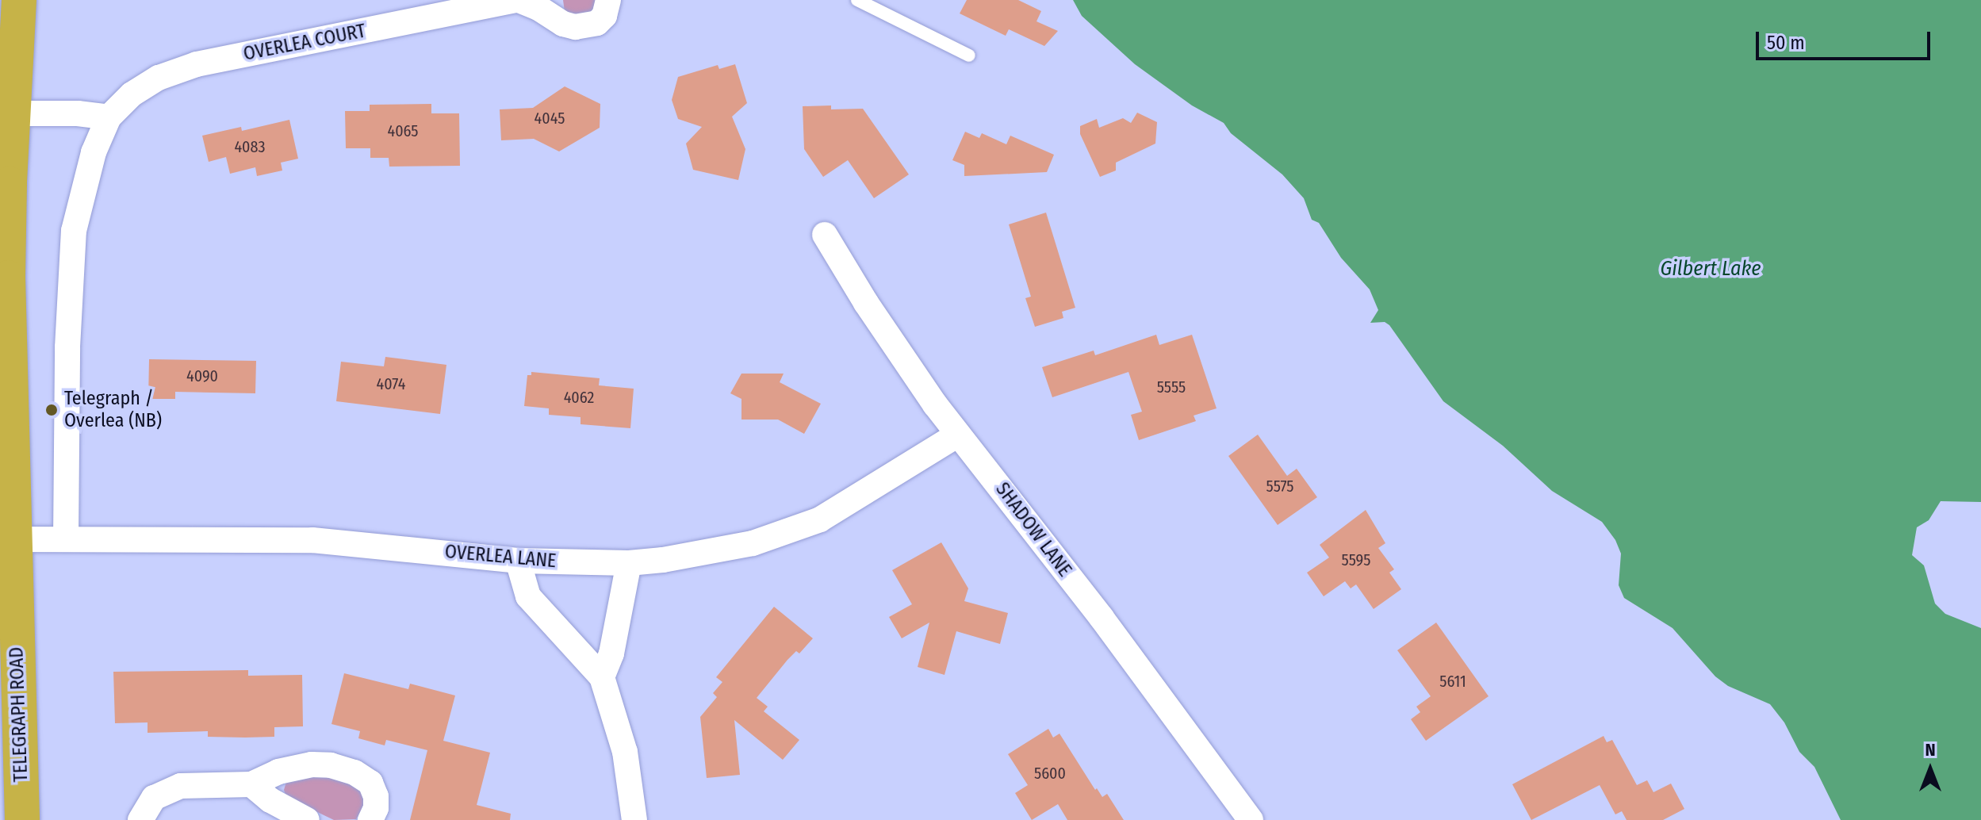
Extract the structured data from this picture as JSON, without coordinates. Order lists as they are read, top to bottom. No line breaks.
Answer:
{"streets":{"highway":["TELEGRAPH ROAD"],"street":["OVERLEA COURT","SHADOW LANE","OVERLEA LANE"]},"crossings":[["OVERLEA COURT","OVERLEA LANE"],["SHADOW LANE","OVERLEA LANE"],["OVERLEA LANE","TELEGRAPH ROAD"]],"water":["Gilbert Lake"],"places":["Telegraph / Overlea (NB)"],"house_numbers":["4045","4065","4083","4090","4074","5555","4062","5575","5595","5611","5600"],"scale_bar":"50 m","north":"top"}
